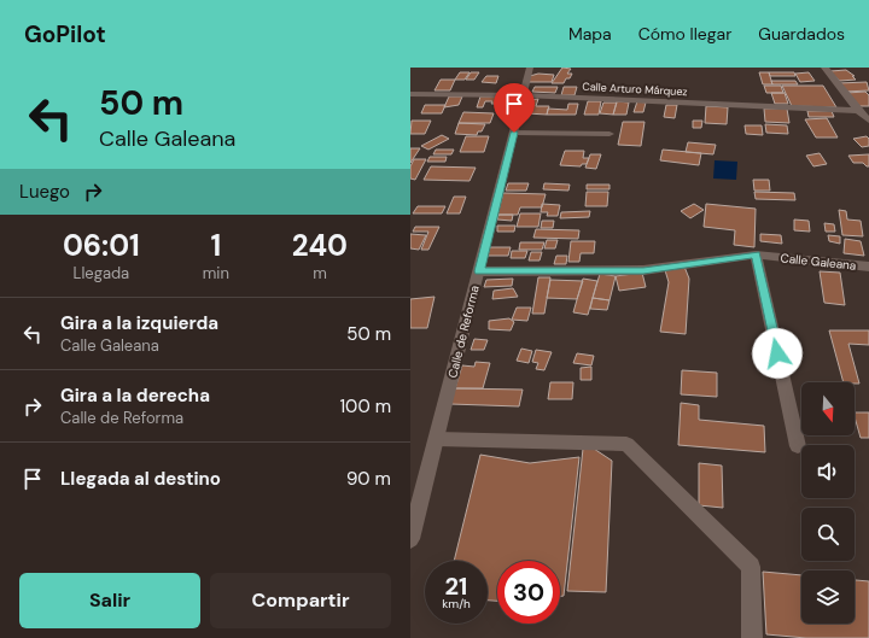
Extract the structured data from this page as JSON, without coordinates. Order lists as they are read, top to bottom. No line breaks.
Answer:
{"streets":{"street":["Calle Arturo Márquez","Calle Galeana","Calle de Reforma"]},"crossings":[["Calle Arturo Márquez","Calle de Reforma"],["Calle Galeana","Calle de Reforma"]],"north":"bottom","page":{"header":"GoPilot","nav":["Mapa","Cómo llegar","Guardados"],"turn":["50 m","Calle Galeana"],"then":"Luego","eta":["06:01","Llegada","1","min","240","m"],"list":[{"name":"Gira a la izquierda","note":"Calle Galeana","value":"50 m"},{"name":"Gira a la derecha","note":"Calle de Reforma","value":"100 m"},{"name":"Llegada al destino","value":"90 m"}],"speed":"21 km/h","limit":"30","buttons":["Salir","Compartir"]}}
